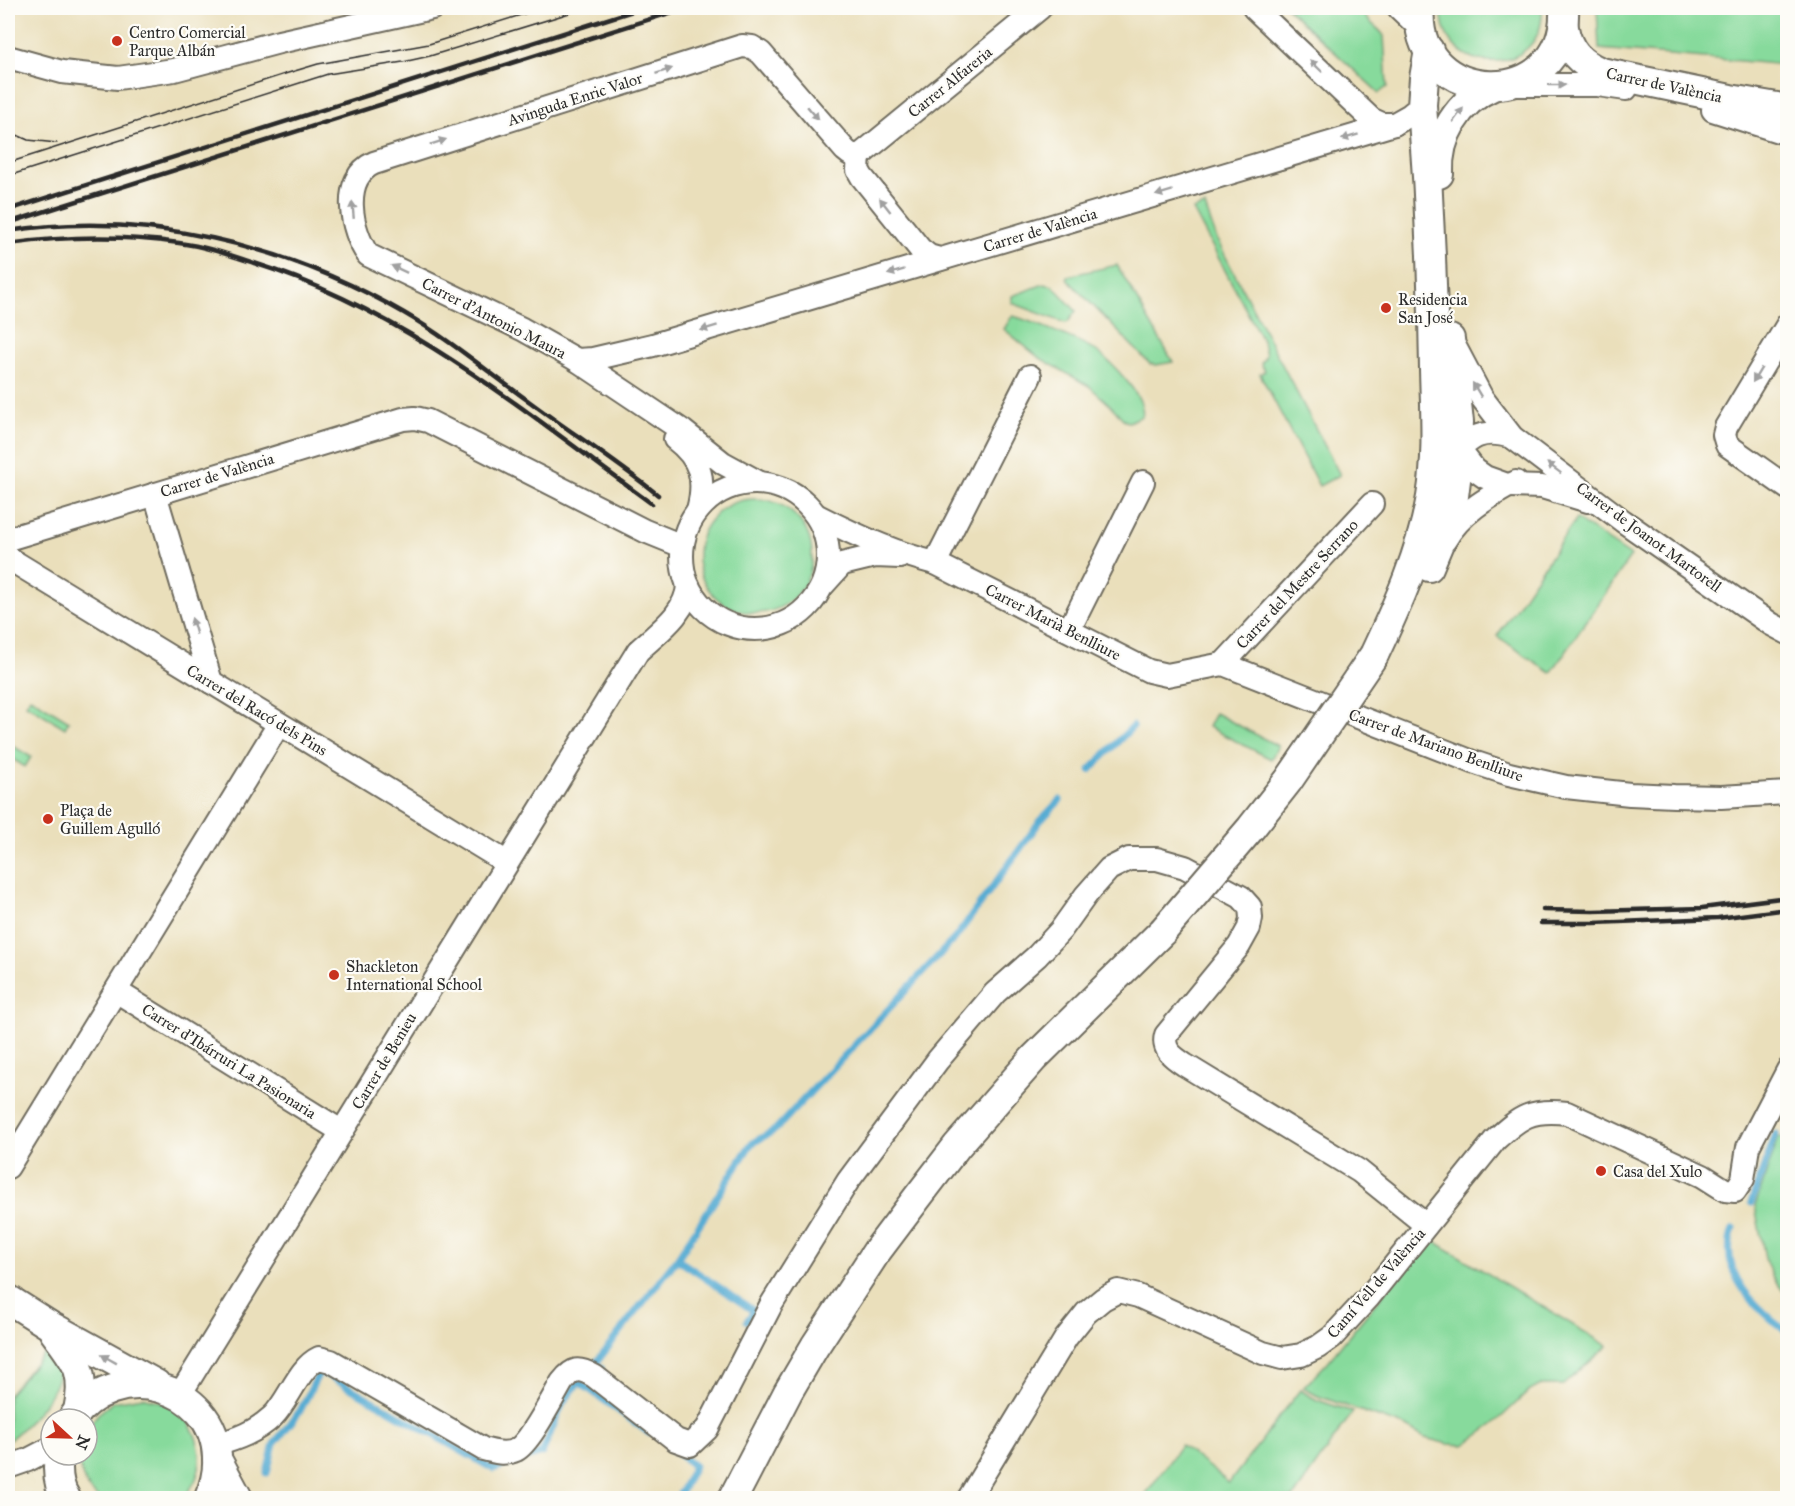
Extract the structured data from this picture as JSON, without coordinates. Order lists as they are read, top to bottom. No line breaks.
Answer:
{"streets":{"street":["Carrer Alfareria","Carrer de València","Avinguda Enric Valor","Carrer d'Antonio Maura","Carrer de Joanot Martorell","Carrer del Mestre Serrano","Carrer Marià Benlliure","Carrer del Racó dels Pins","Carrer de Mariano Benlliure","Carrer d'Ibárruri La Pasionaria","Carrer de Benieu","Camí Vell de València"]},"crossings":[["Carrer Alfareria","Avinguda Enric Valor"],["Carrer de València","Carrer d'Antonio Maura"],["Carrer de València","Carrer de Joanot Martorell"],["Carrer de València","Carrer Marià Benlliure"],["Carrer de València","Carrer de Benieu"],["Avinguda Enric Valor","Carrer d'Antonio Maura"],["Carrer d'Antonio Maura","Carrer Marià Benlliure"],["Carrer d'Antonio Maura","Carrer de Benieu"],["Carrer del Mestre Serrano","Carrer Marià Benlliure"],["Carrer del Mestre Serrano","Carrer de Mariano Benlliure"],["Carrer Marià Benlliure","Carrer de Mariano Benlliure"],["Carrer Marià Benlliure","Carrer de Benieu"],["Carrer del Racó dels Pins","Carrer de Benieu"],["Carrer d'Ibárruri La Pasionaria","Carrer de Benieu"]],"one_way":["Carrer d'Antonio Maura"],"places":["Centro Comercial Parque Albán","Residencia San José","Plaça de Guillem Agulló","Shackleton International School","Casa del Xulo"],"north":"right"}
